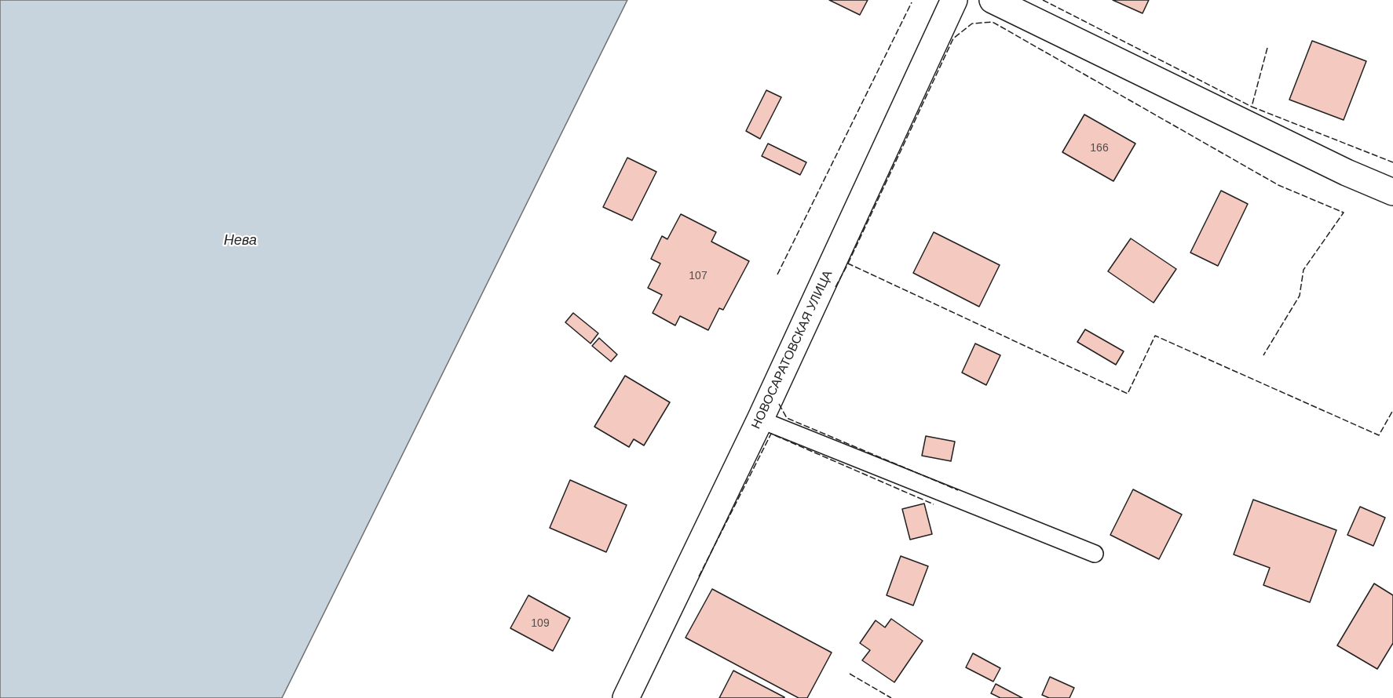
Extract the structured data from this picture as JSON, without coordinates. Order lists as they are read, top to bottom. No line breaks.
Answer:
{"streets":{"street":["НОВОСАРАТОВСКАЯ УЛИЦА"]},"water":["Нева"],"house_numbers":["166","107","109"]}
